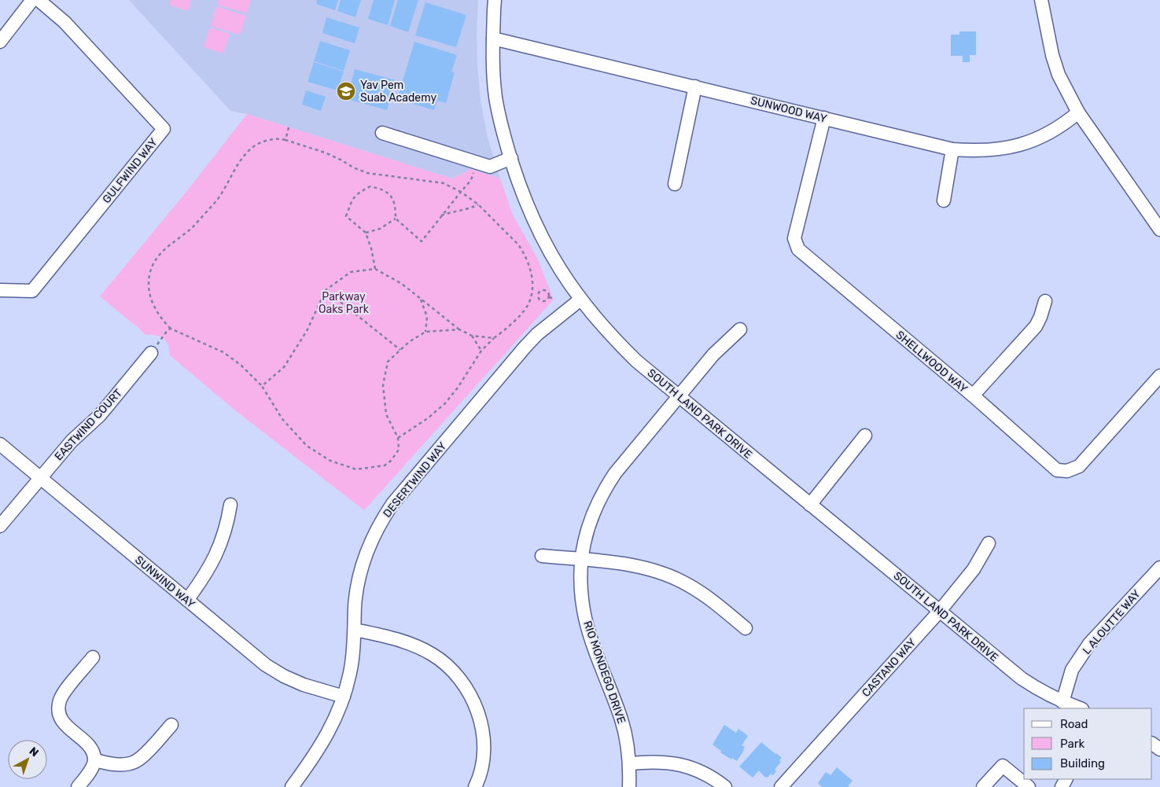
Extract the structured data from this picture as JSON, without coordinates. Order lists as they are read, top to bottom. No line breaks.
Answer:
{"streets":{"street":["SUNWOOD WAY","GULFWIND WAY","SHELLWOOD WAY","SOUTH LAND PARK DRIVE","EASTWIND COURT","DESERTWIND WAY","SUNWIND WAY","L ALOUTTE WAY","CASTANO WAY","RIO MONDEGO DRIVE"]},"crossings":[["SUNWOOD WAY","SHELLWOOD WAY"],["SUNWOOD WAY","SOUTH LAND PARK DRIVE"],["SOUTH LAND PARK DRIVE","DESERTWIND WAY"],["SOUTH LAND PARK DRIVE","L ALOUTTE WAY"],["SOUTH LAND PARK DRIVE","CASTANO WAY"],["SOUTH LAND PARK DRIVE","RIO MONDEGO DRIVE"],["EASTWIND COURT","SUNWIND WAY"],["DESERTWIND WAY","SUNWIND WAY"]],"parks":["Parkway Oaks Park"],"places":{"school or university":["Yav Pem Suab Academy"]},"legend":["Road","Park","Building"],"north":"top right"}
